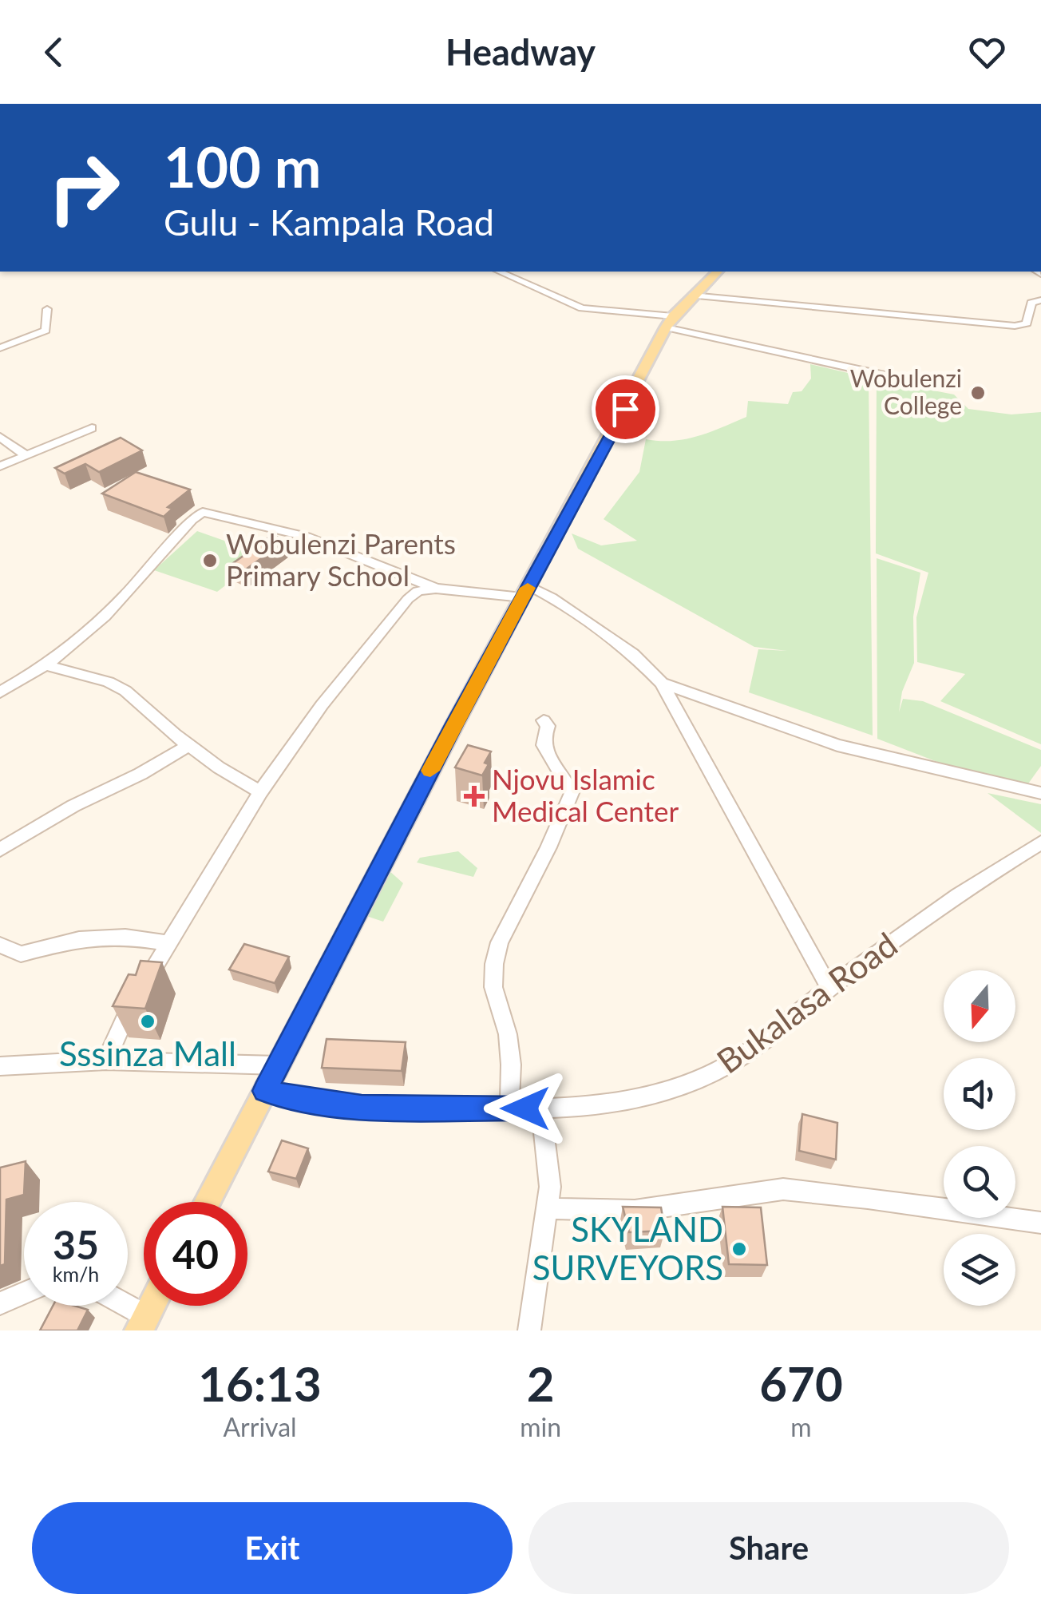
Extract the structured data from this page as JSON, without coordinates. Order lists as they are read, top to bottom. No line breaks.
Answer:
{"streets":{"street":["Bukalasa Road"]},"places":{"other":["Wobulenzi College","Wobulenzi Parents Primary School","Sssinza Mall","SKYLAND SURVEYORS"],"health":["Njovu Islamic Medical Center"]},"north":"bottom","page":{"header":"Headway","turn":["100 m","Gulu - Kampala Road"],"speed":"35 km/h","limit":"40","eta":["16:13","Arrival","2","min","670","m"],"buttons":["Exit","Share"]}}
